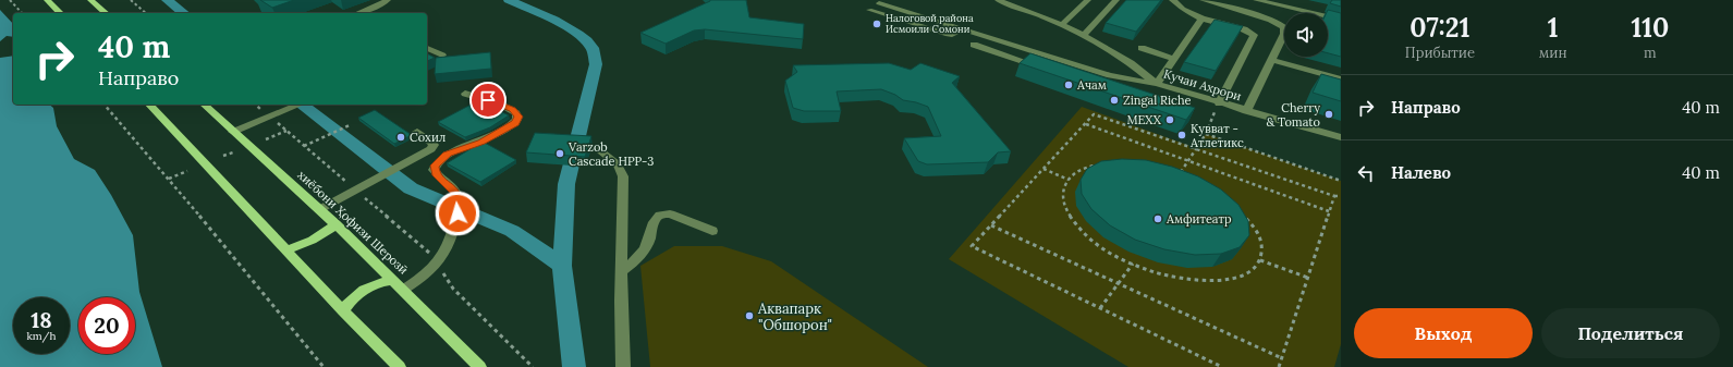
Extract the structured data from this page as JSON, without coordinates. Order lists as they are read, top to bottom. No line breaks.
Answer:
{"streets":{"main road":["хиёбони Ҳофизи Шерозӣ"],"street":["Кучаи Ахрори"]},"places":["Налоговой района Исмоили Сомони","Ачам","Zingal Riche","Cherry & Tomato","MEXX","Кувват - Атлетикс","Сохил","Varzob Cascade HPP-3","Aмфитеатр","Аквапарк \"Обшорон\""],"page":{"eta":["07:21","Прибытие","1","мин","110","m"],"turn":["40 m","Направо"],"list":[{"name":"Направо","value":"40 m"},{"name":"Налево","value":"40 m"}],"speed":"18 km/h","limit":"20","buttons":["Выход","Поделиться"]}}
